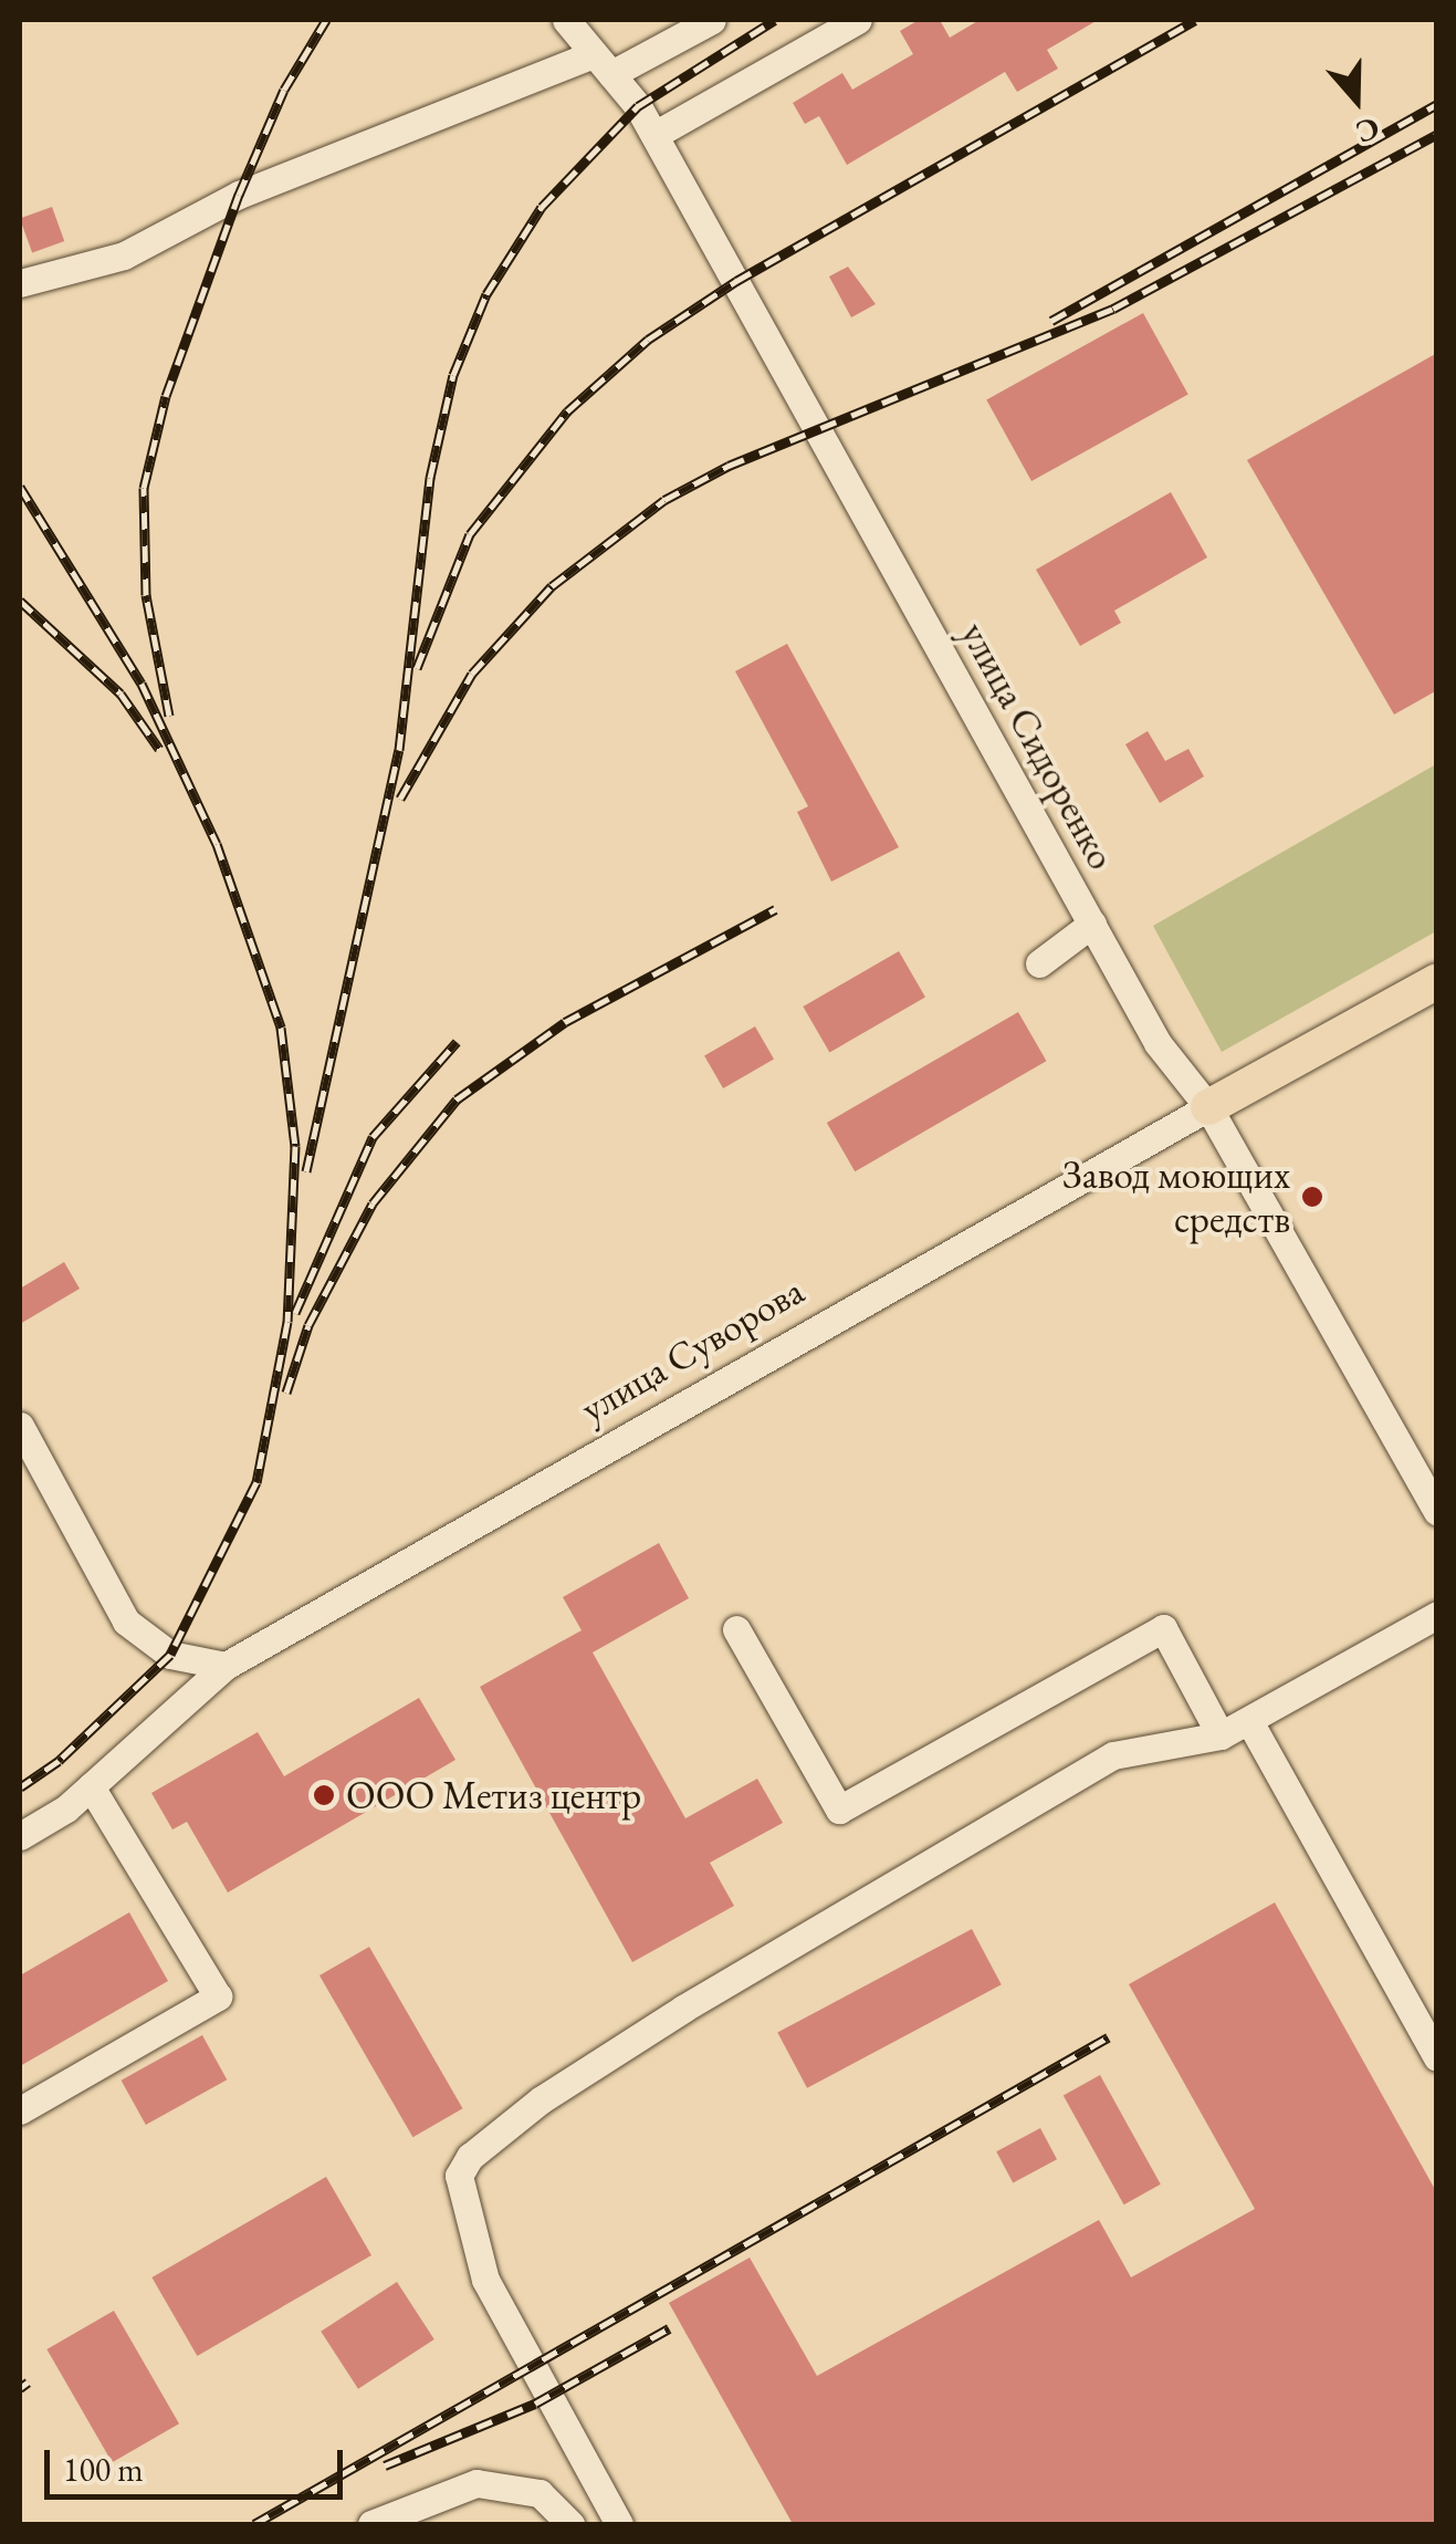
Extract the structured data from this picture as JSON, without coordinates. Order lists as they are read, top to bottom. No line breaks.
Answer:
{"streets":{"main road":["улица Суворова"],"street":["улица Сидоренко"]},"crossings":[["улица Сидоренко","улица Суворова"]],"places":["Завод моющих средств","ООО Метиз центр"],"scale_bar":"100 m","north":"bottom"}
